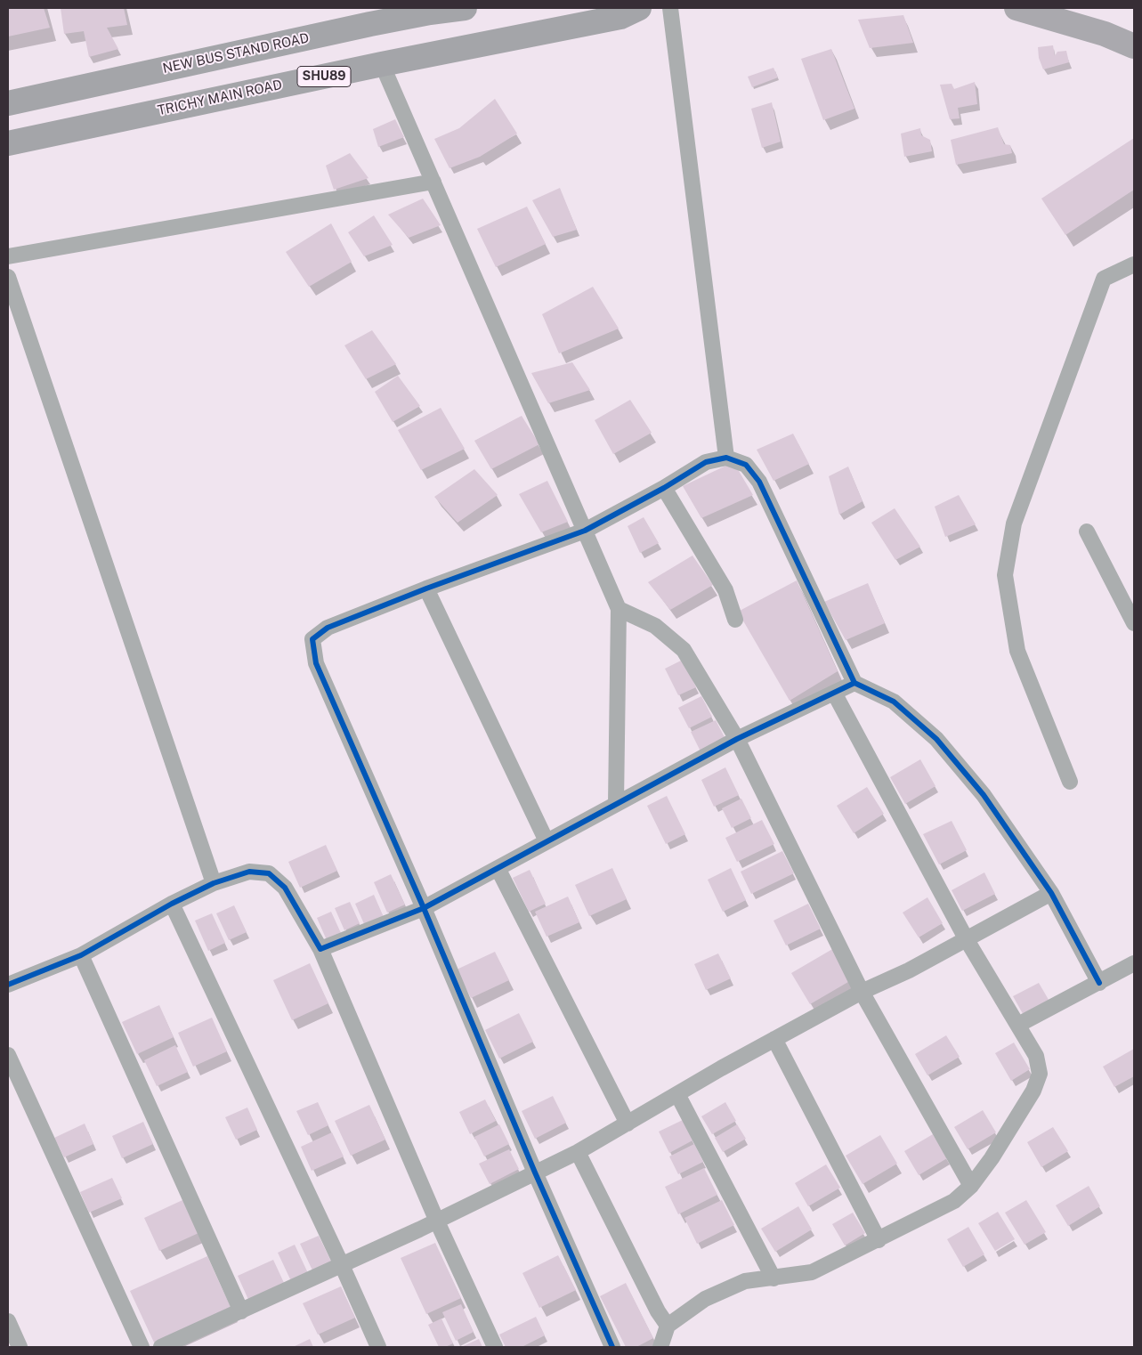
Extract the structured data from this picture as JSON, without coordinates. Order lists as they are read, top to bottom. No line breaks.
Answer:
{"streets":{"main road":["NEW BUS STAND ROAD","SHU89","TRICHY MAIN ROAD"]}}
